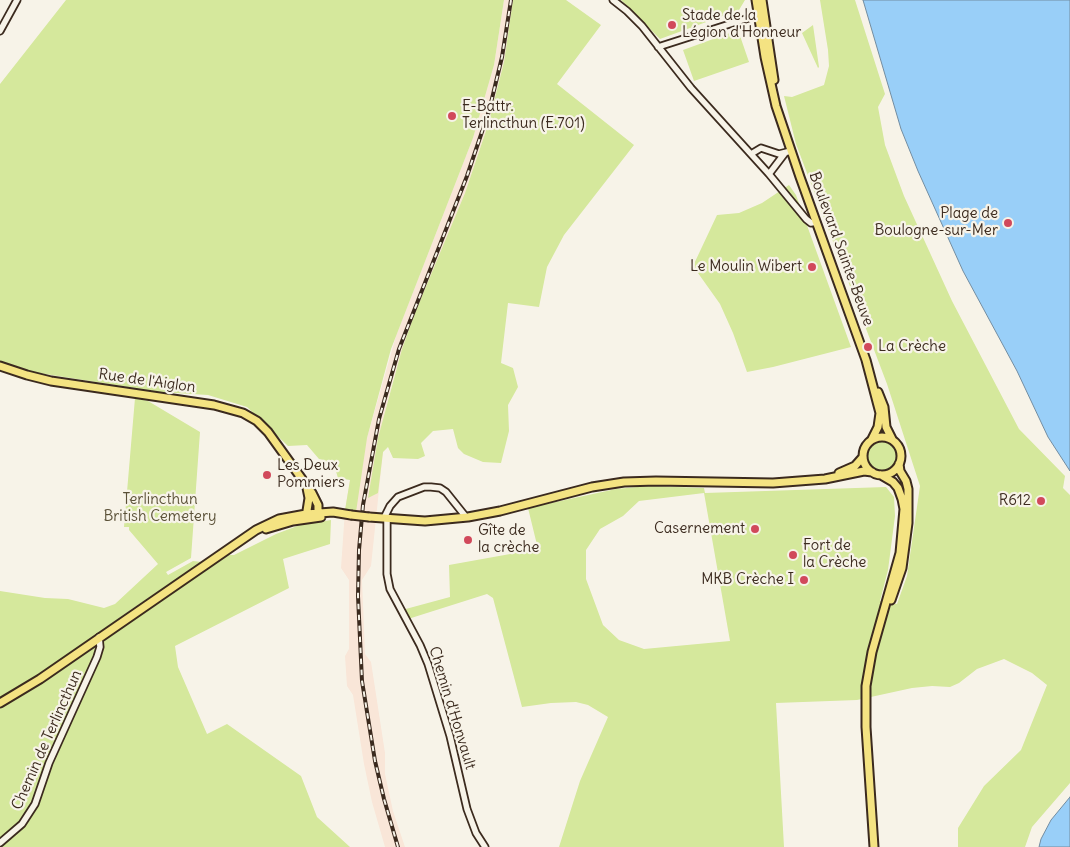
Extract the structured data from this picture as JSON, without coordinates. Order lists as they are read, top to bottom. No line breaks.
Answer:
{"streets":{"main road":["Boulevard Sainte-Beuve","Rue de l'Aiglon"],"street":["Chemin d'Honvault","Chemin de Terlincthun"]},"parks":["Terlincthun British Cemetery"],"places":["Stade de la Légion d'Honneur","E-Battr. Terlincthun (E.701)","Plage de Boulogne-sur-Mer","Le Moulin Wibert","La Crèche","Les Deux Pommiers","R612","Casernement","Gîte de la crèche","Fort de la Crèche","MKB Crèche I"]}
